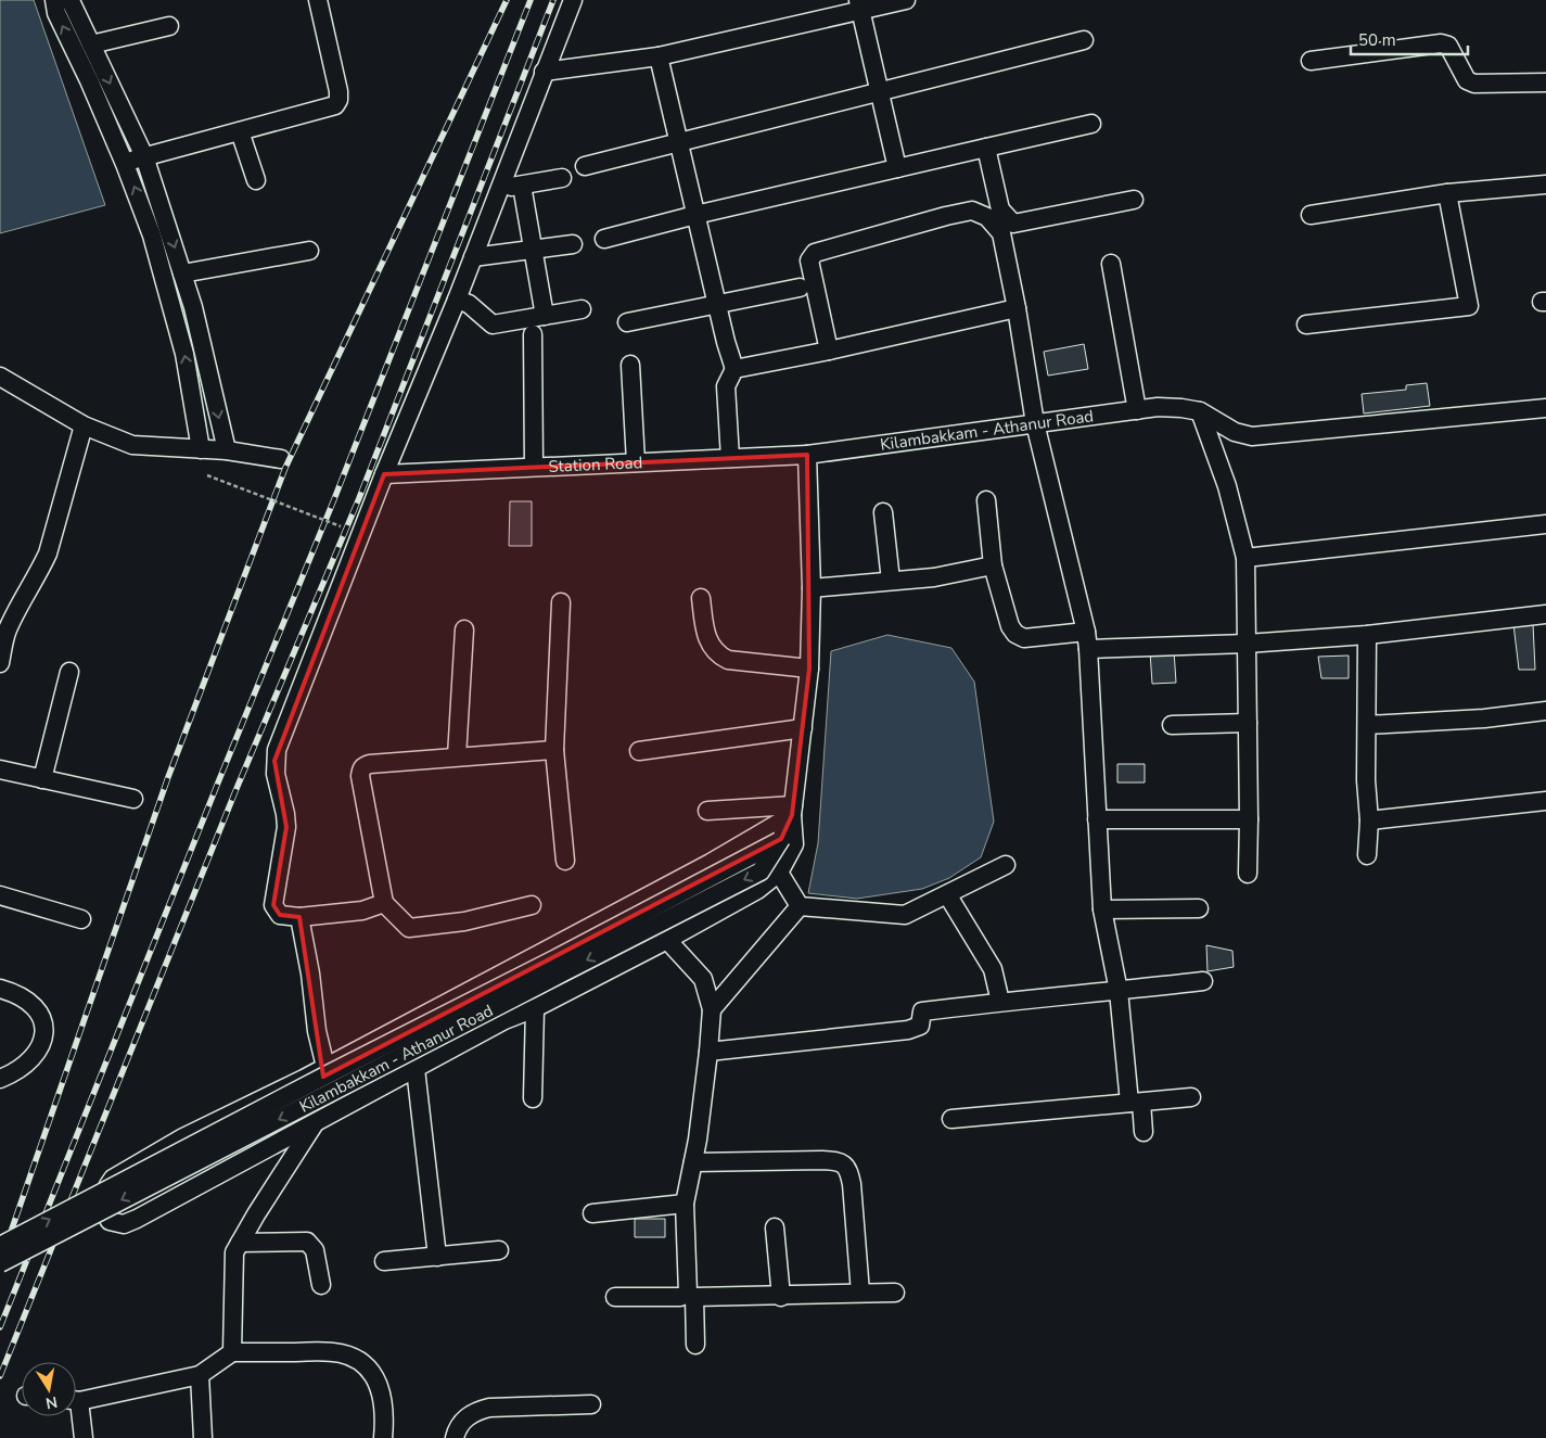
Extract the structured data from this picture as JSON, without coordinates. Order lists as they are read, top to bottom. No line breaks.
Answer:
{"streets":{"street":["Kilambakkam - Athanur Road","Station Road"]},"crossings":[["Kilambakkam - Athanur Road","Station Road"]],"scale_bar":"50 m","north":"bottom"}
